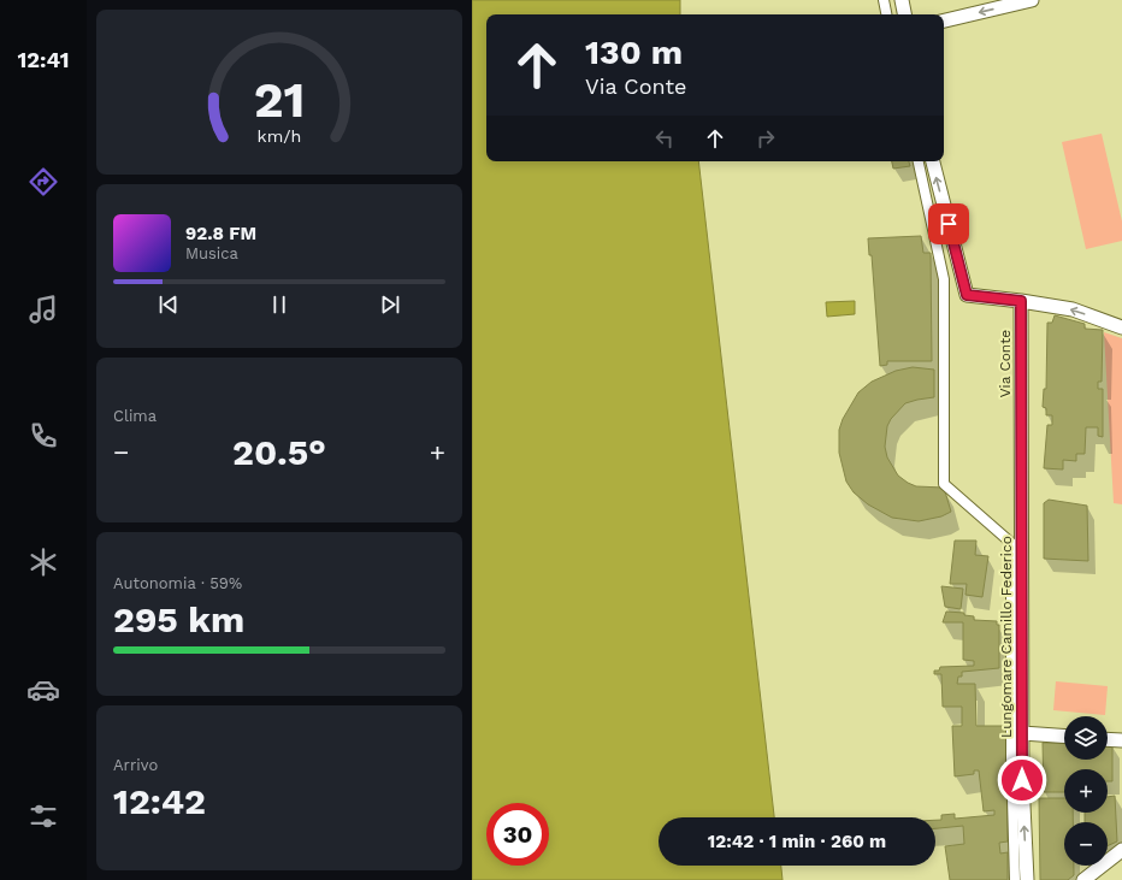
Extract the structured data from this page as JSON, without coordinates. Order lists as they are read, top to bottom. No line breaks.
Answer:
{"streets":{"street":["Via Conte","Lungomare Camillo Federico"]},"crossings":[["Via Conte","Lungomare Camillo Federico"]],"page":{"tabs":"12:41","turn":["130 m","Via Conte"],"song":["92.8 FM","Musica"],"tile":["Clima",["Autonomia · 59%","295 km"],["Arrivo","12:42"]],"heat":["−","20.5°","+"],"map_buttons":["+","−"],"limit":"30","trip":"12:42 · 1 min · 260 m","gauge":["21","km/h"]}}
